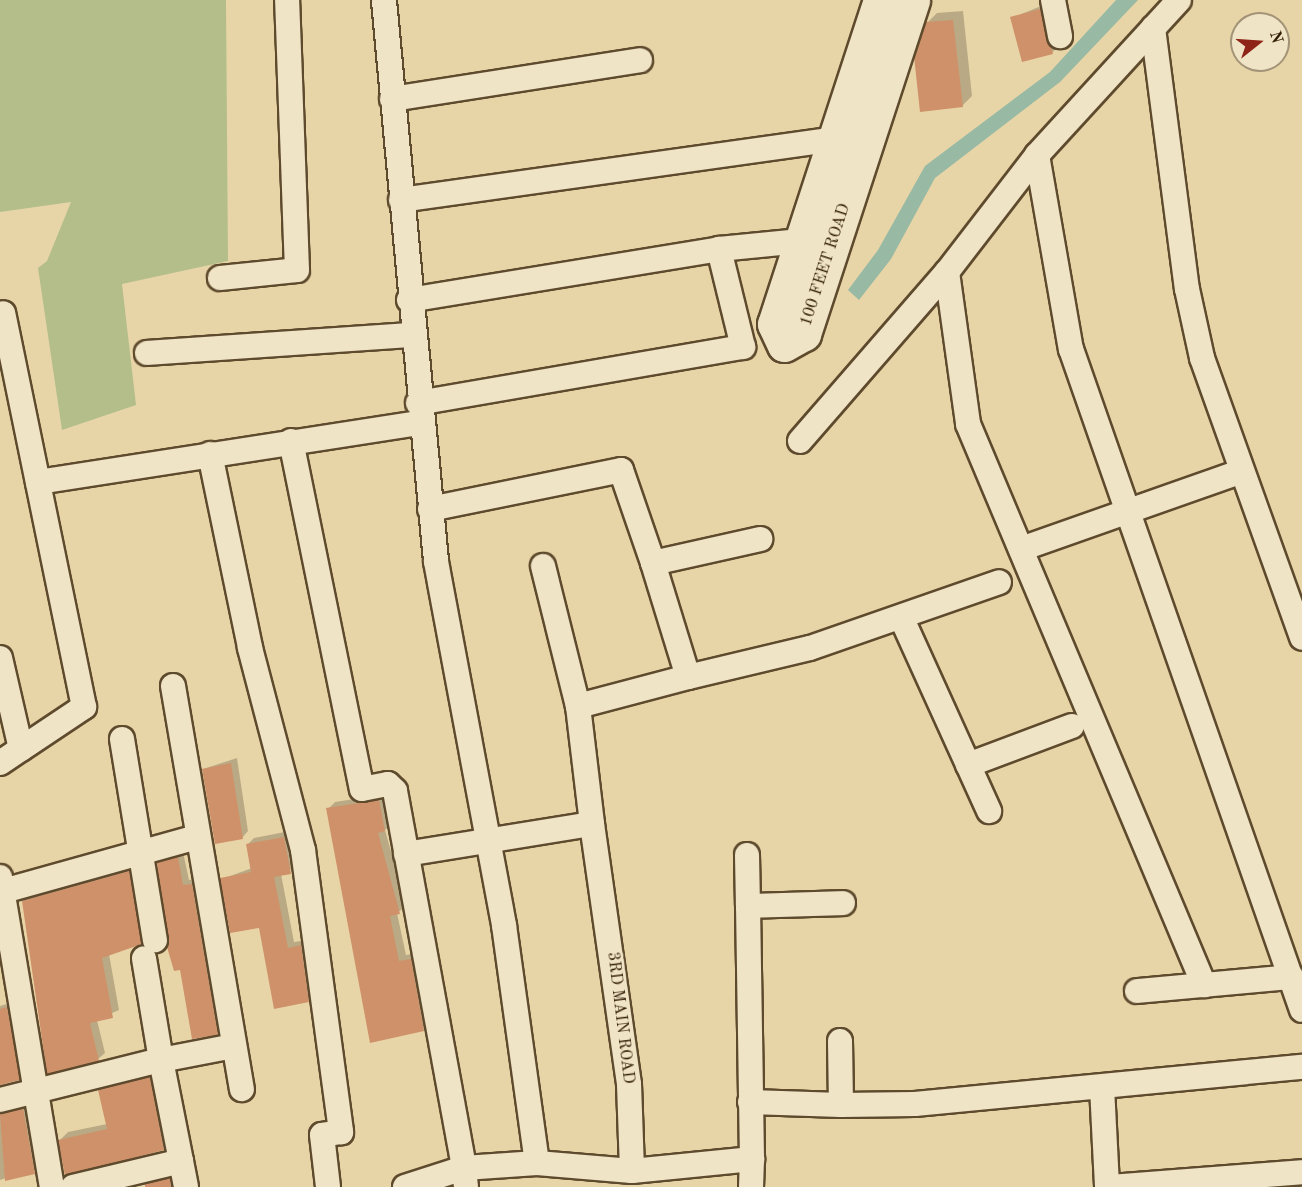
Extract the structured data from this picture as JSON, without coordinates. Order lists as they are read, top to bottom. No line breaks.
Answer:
{"streets":{"main road":["100 FEET ROAD"],"street":["3RD MAIN ROAD"]},"north":"right"}
